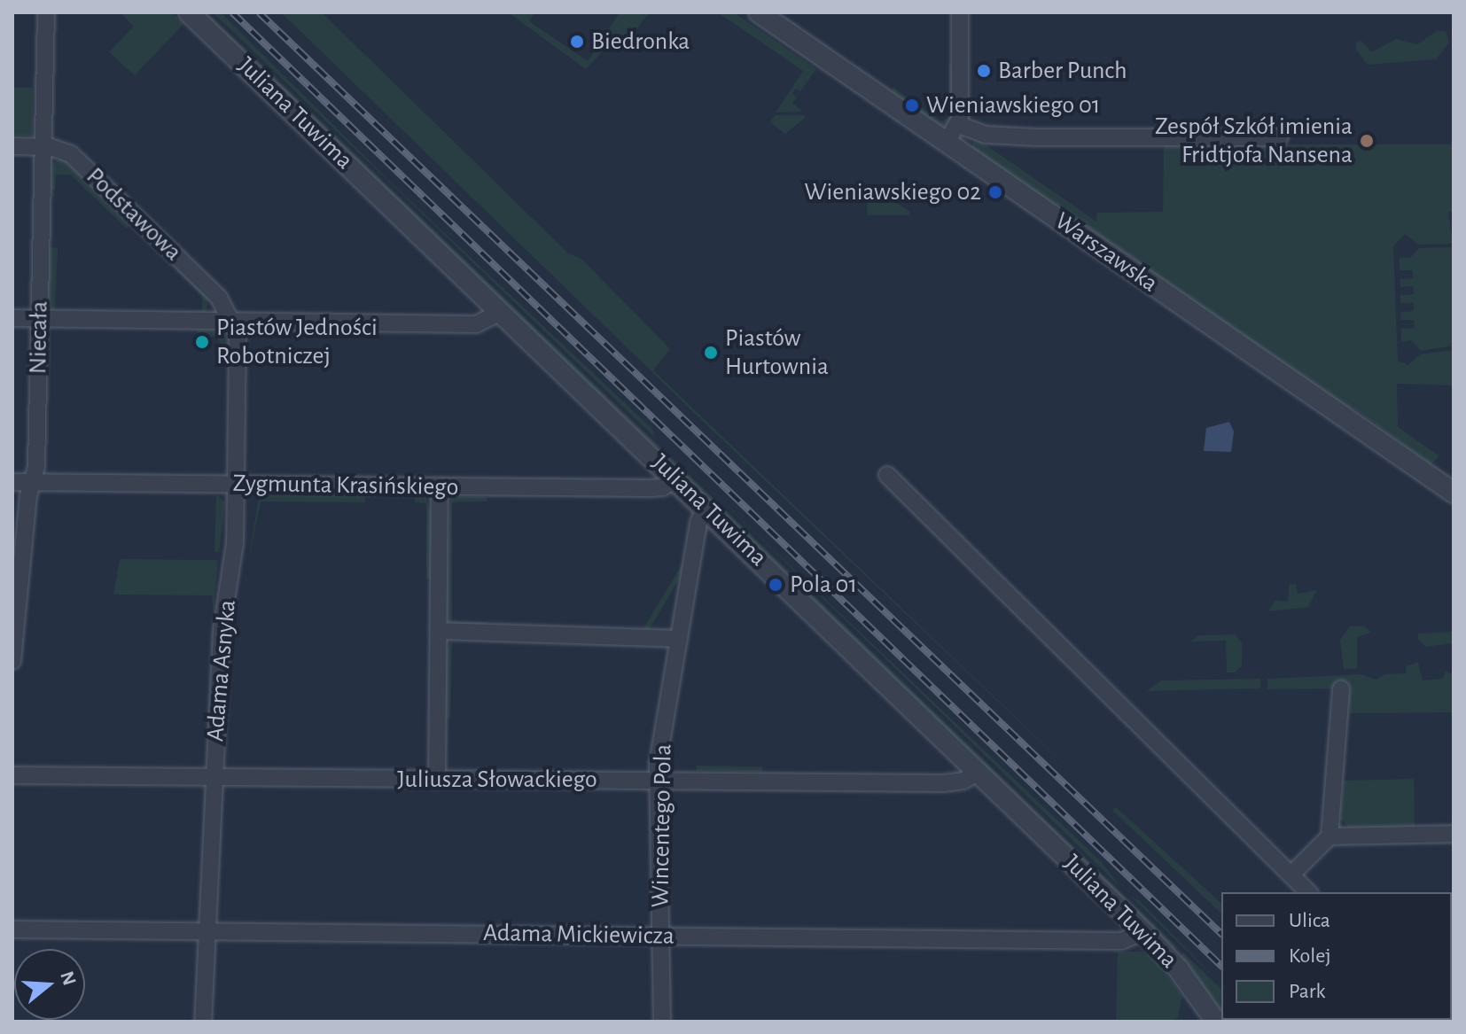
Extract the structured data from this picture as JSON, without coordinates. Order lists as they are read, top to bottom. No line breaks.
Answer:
{"streets":{"street":["Juliana Tuwima","Podstawowa","Warszawska","Niecała","Zygmunta Krasińskiego","Adama Asnyka","Juliusza Słowackiego","Wincentego Pola","Adama Mickiewicza"]},"crossings":[["Juliana Tuwima","Zygmunta Krasińskiego"],["Juliana Tuwima","Juliusza Słowackiego"],["Juliana Tuwima","Wincentego Pola"],["Juliana Tuwima","Adama Mickiewicza"],["Podstawowa","Niecała"],["Podstawowa","Adama Asnyka"],["Niecała","Zygmunta Krasińskiego"],["Zygmunta Krasińskiego","Adama Asnyka"],["Adama Asnyka","Juliusza Słowackiego"],["Adama Asnyka","Adama Mickiewicza"],["Juliusza Słowackiego","Wincentego Pola"],["Wincentego Pola","Adama Mickiewicza"]],"places":["Biedronka","Barber Punch","Wieniawskiego 01","Zespół Szkół imienia Fridtjofa Nansena","Wieniawskiego 02","Piastów Jedności Robotniczej","Piastów Hurtownia","Pola 01"],"legend":["Ulica","Kolej","Park"],"north":"right"}
